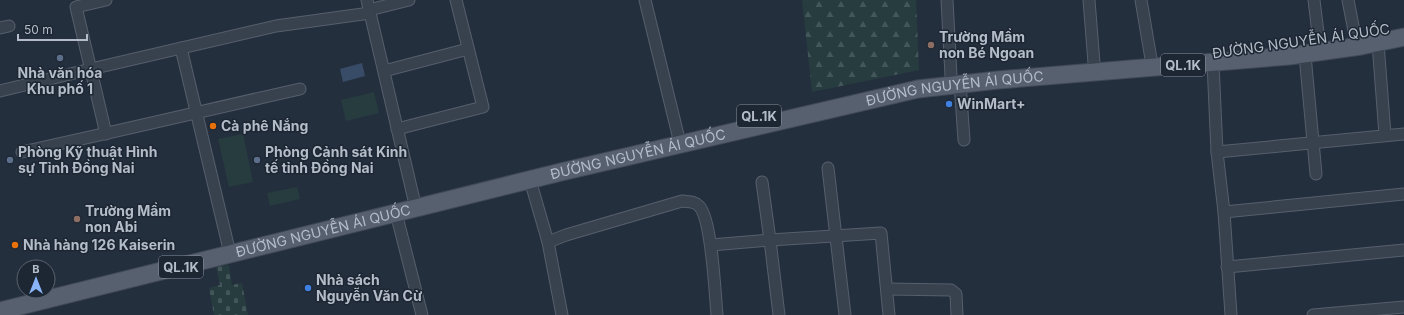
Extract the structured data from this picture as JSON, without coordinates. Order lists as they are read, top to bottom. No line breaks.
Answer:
{"streets":{"main road":["ĐƯỜNG NGUYỄN ÁI QUỐC","QL.1K"]},"places":["Trường Mầm non Bé Ngoan","Nhà văn hóa Khu phố 1","WinMart+","Cà phê Nắng","Phòng Kỹ thuật Hình sự Tỉnh Đồng Nai","Phòng Cảnh sát Kinh tế tỉnh Đồng Nai","Trường Mầm non Abi","Nhà hàng 126 Kaiserin","Nhà sách Nguyễn Văn Cừ"],"scale_bar":"50 m","north":"top"}
